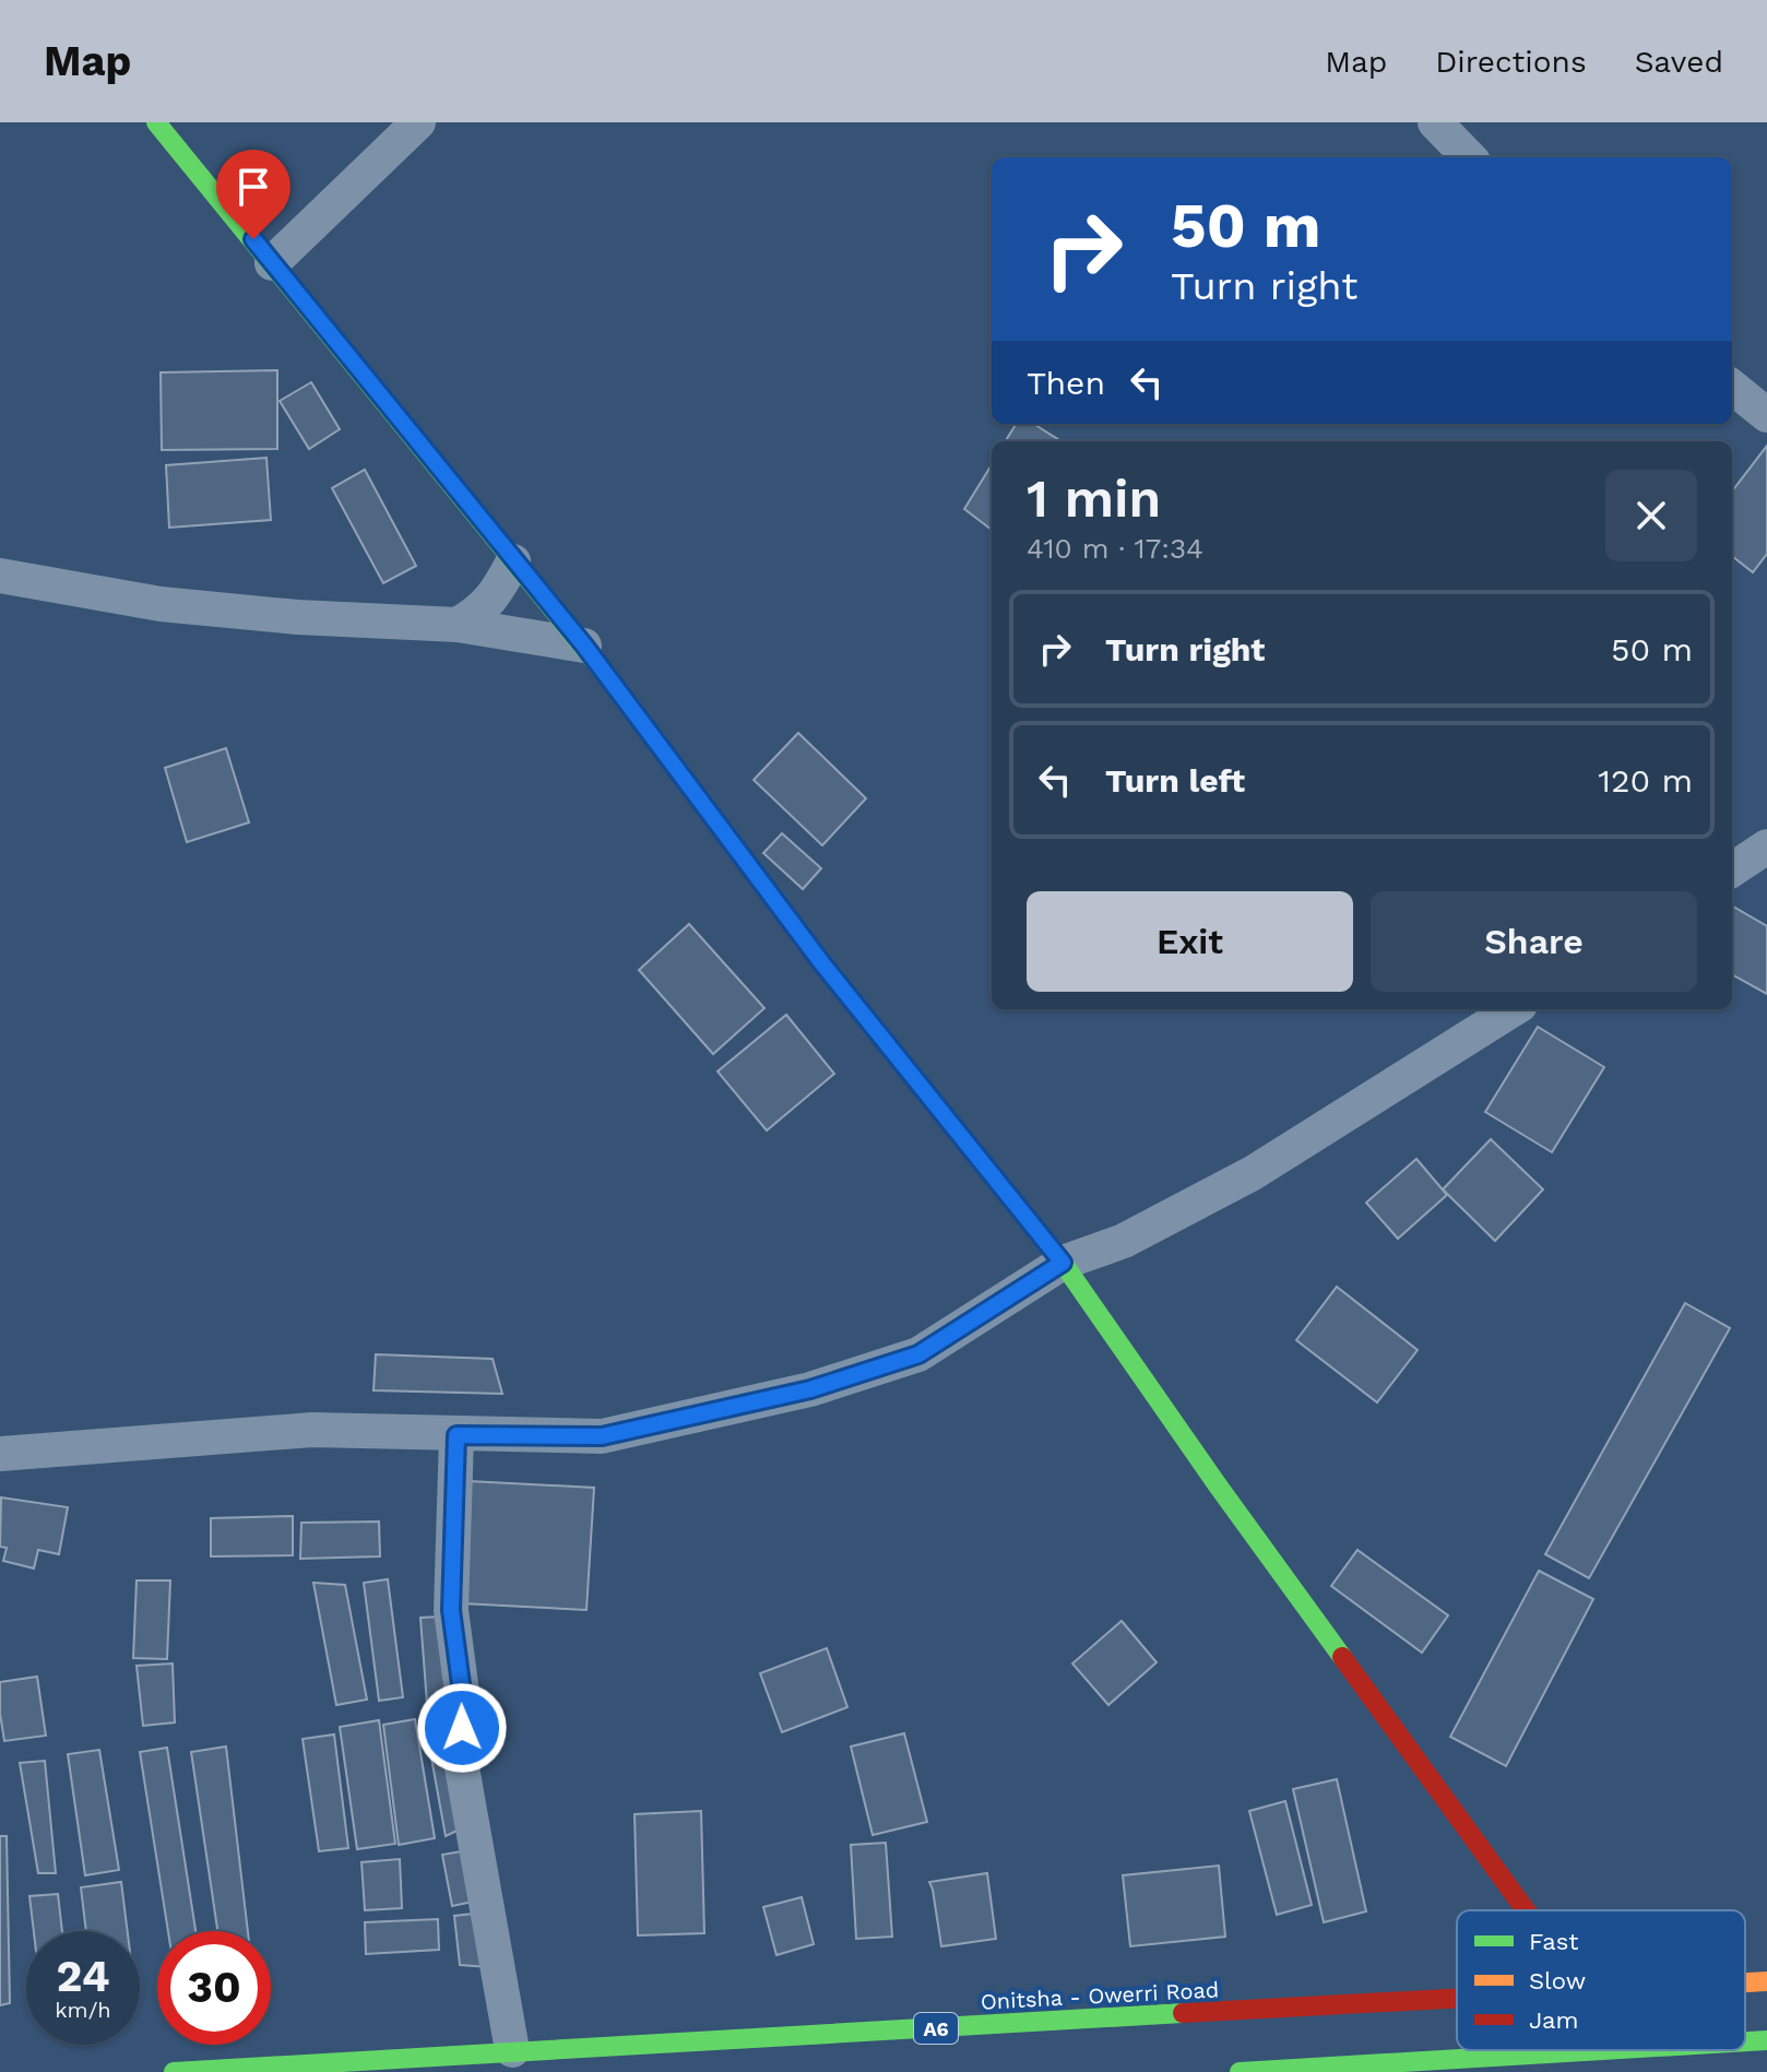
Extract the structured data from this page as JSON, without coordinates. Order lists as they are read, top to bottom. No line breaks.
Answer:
{"streets":{"main road":["Onitsha - Owerri Road","A6"]},"legend":["Fast","Slow","Jam"],"page":{"header":"Map","nav":["Map","Directions","Saved"],"turn":["50 m","Turn right"],"then":"Then","heading":["1 min","410 m · 17:34"],"list":[{"name":"Turn right","value":"50 m"},{"name":"Turn left","value":"120 m"}],"buttons":["Exit","Share"],"speed":"24 km/h","limit":"30"}}
